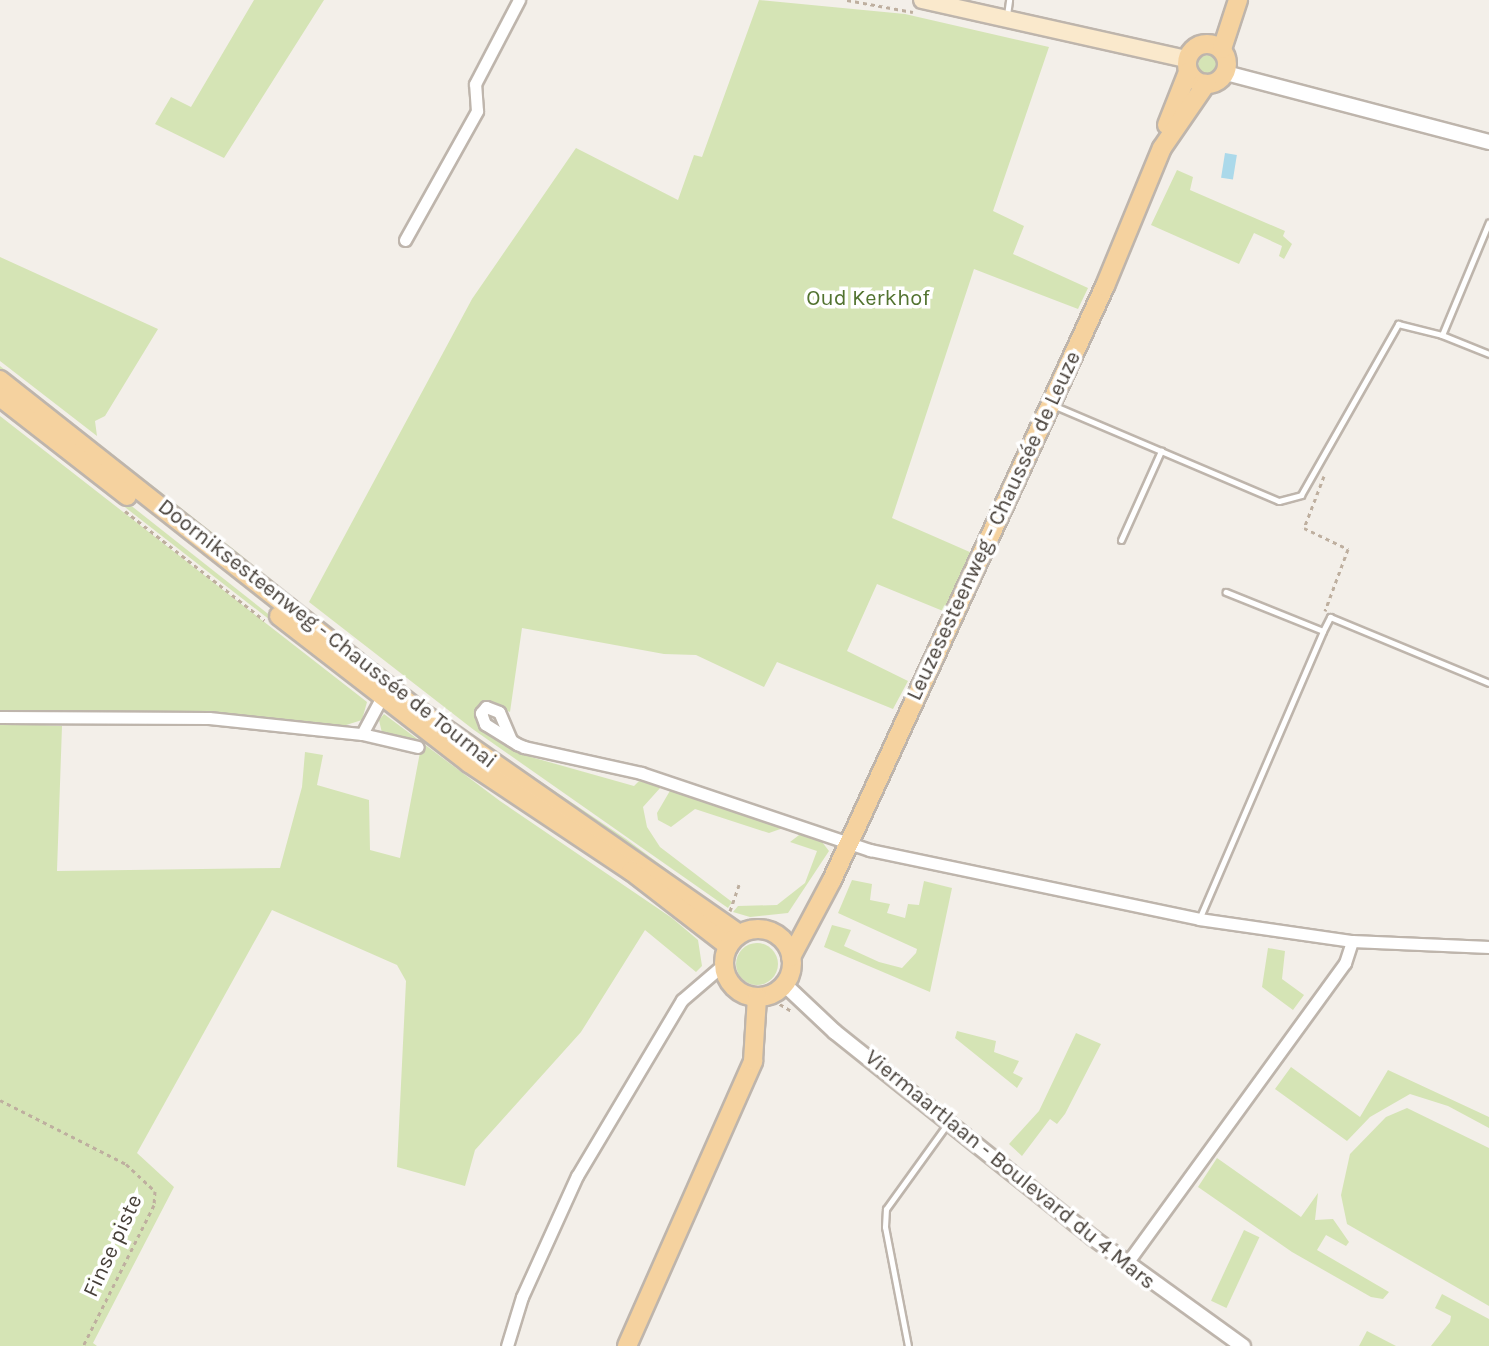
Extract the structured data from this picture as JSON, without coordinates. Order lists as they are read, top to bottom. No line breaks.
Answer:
{"streets":{"main road":["Leuzesesteenweg - Chaussée de Leuze","Doorniksesteenweg - Chaussée de Tournai"],"street":["Viermaartlaan - Boulevard du 4 Mars"],"path":["Finse piste"]},"crossings":[["Leuzesesteenweg - Chaussée de Leuze","Doorniksesteenweg - Chaussée de Tournai"],["Leuzesesteenweg - Chaussée de Leuze","Viermaartlaan - Boulevard du 4 Mars"],["Doorniksesteenweg - Chaussée de Tournai","Viermaartlaan - Boulevard du 4 Mars"]],"parks":["Oud Kerkhof"]}
